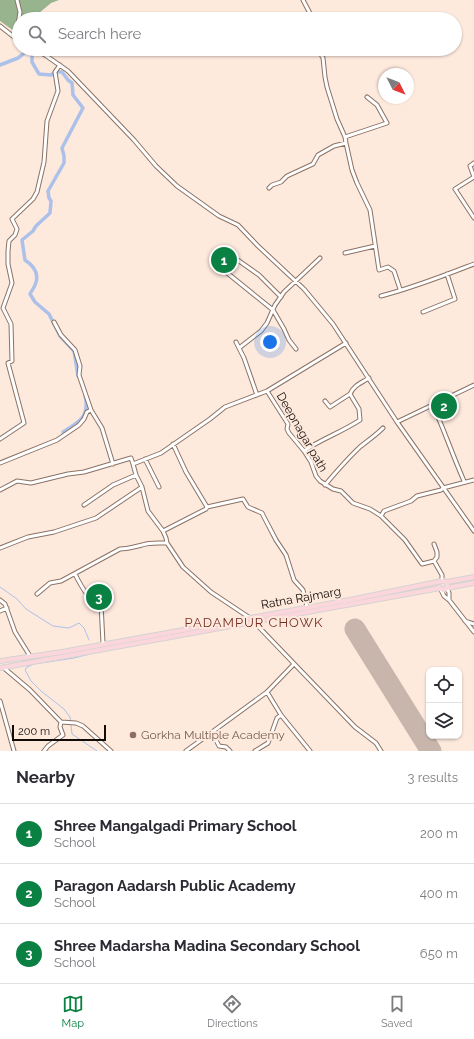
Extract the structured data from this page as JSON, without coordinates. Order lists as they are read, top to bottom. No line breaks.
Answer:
{"streets":{"main road":["Ratna Rajmarg"],"street":["Deepnagar path"]},"districts":["PADAMPUR CHOWK"],"places":["Gorkha Multiple Academy"],"scale_bar":"200 m","north":"bottom right","page":{"search":"Search here","pins":["1","2","3"],"scale":"200 m","heading":["Nearby","3 results"],"list":[{"mark":"1","name":"Shree Mangalgadi Primary School","note":"School","value":"200 m"},{"mark":"2","name":"Paragon Aadarsh Public Academy","note":"School","value":"400 m"},{"mark":"3","name":"Shree Madarsha Madina Secondary School","note":"School","value":"650 m"}],"nav":["Map","Directions","Saved"]}}
